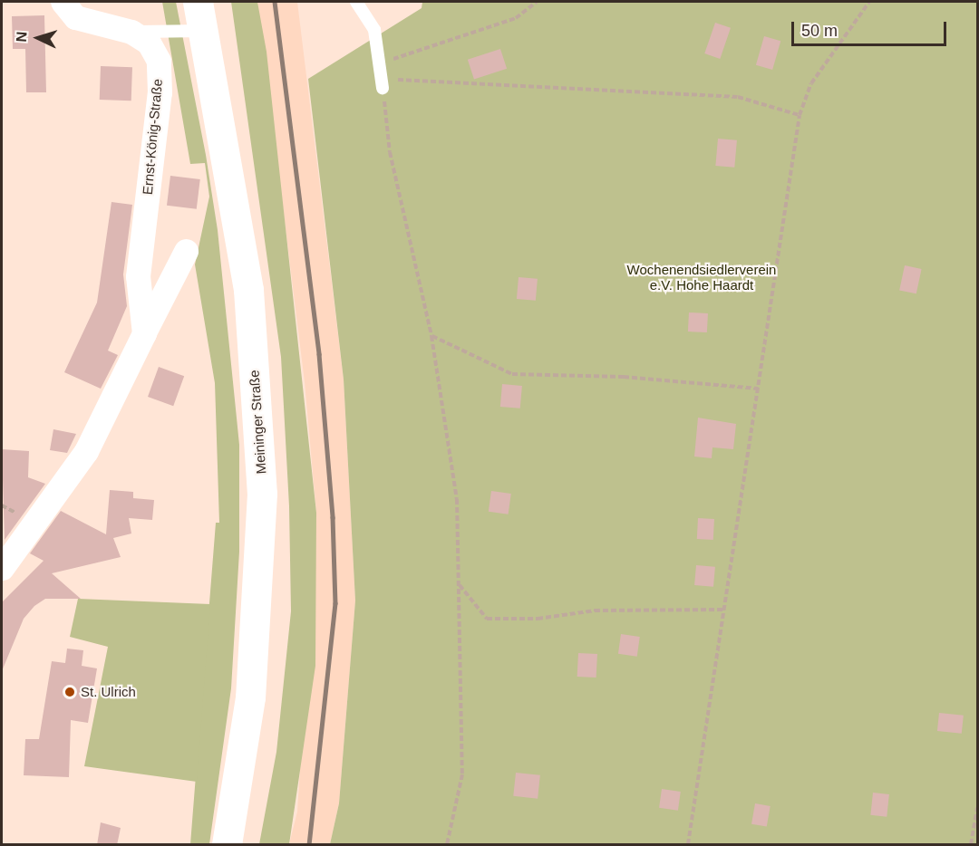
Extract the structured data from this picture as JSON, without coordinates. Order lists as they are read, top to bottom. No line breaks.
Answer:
{"streets":{"main road":["Meininger Straße"],"street":["Ernst-König-Straße"]},"parks":["Wochenendsiedlerverein e.V. Hohe Haardt"],"places":["St. Ulrich"],"scale_bar":"50 m","north":"left"}
